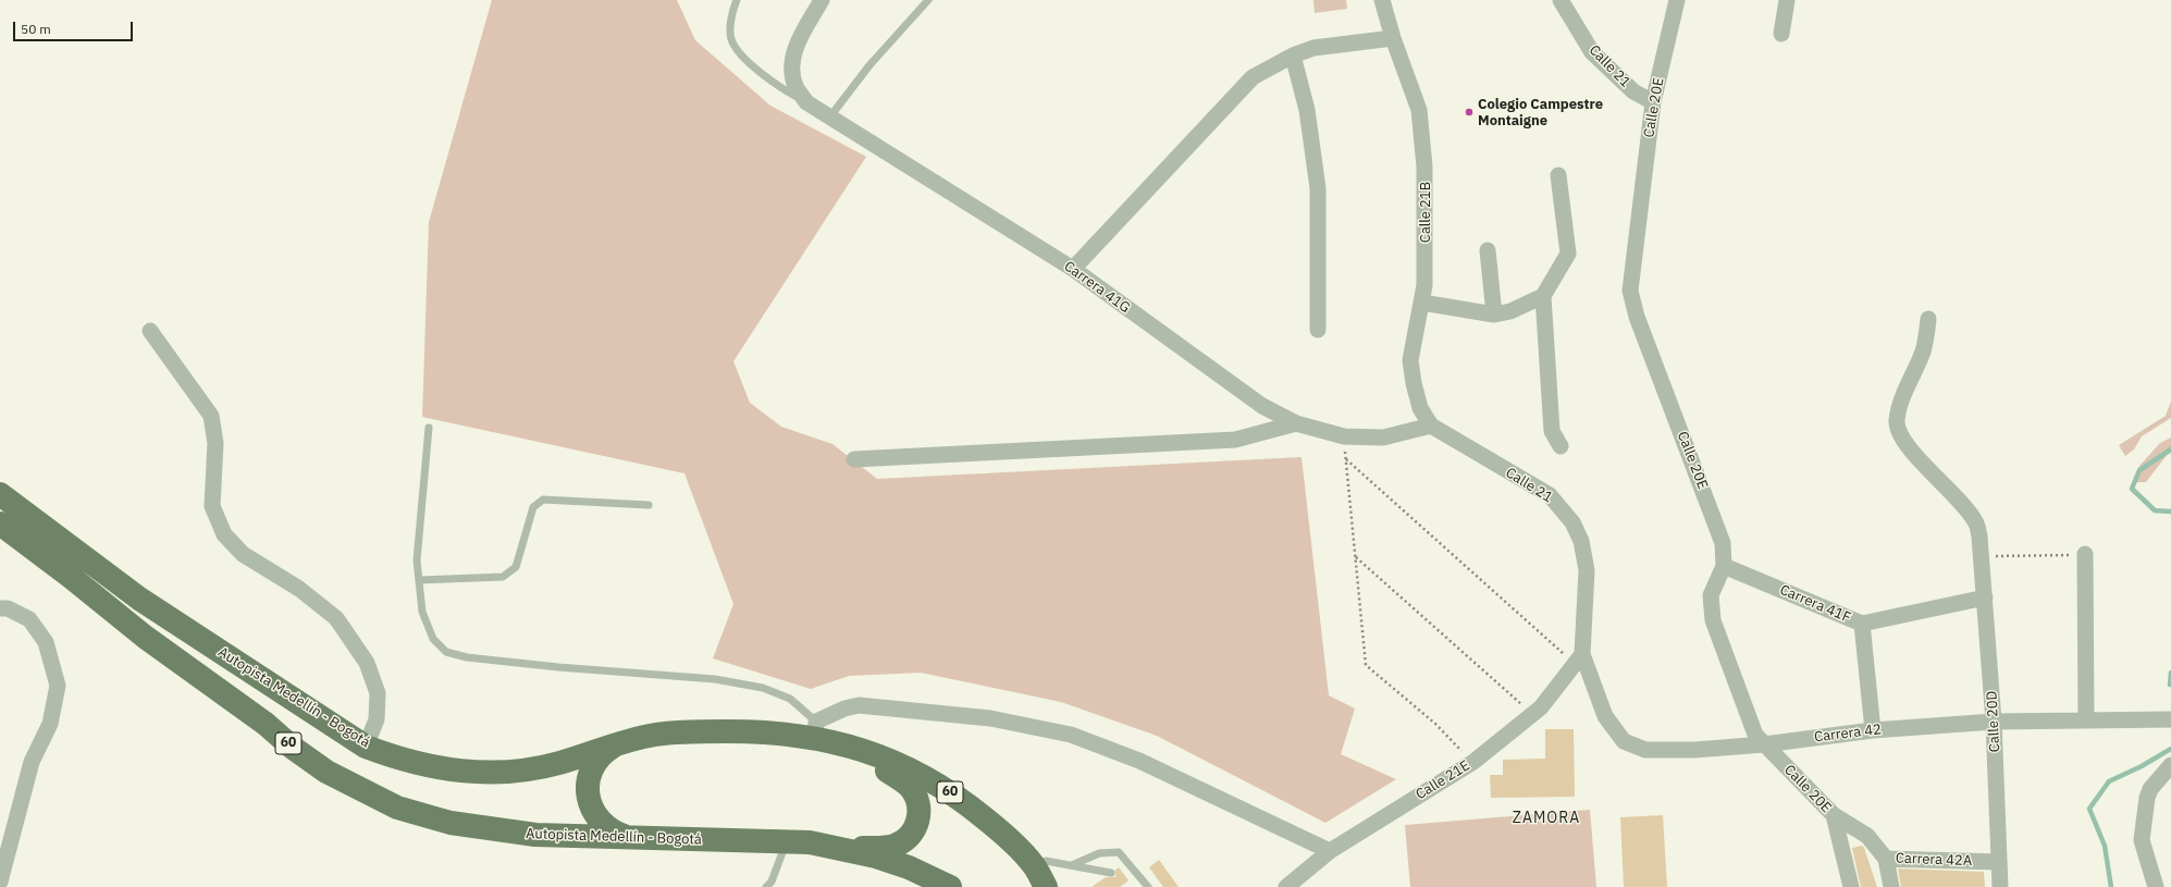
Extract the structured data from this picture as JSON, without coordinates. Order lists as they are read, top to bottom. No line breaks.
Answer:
{"streets":{"highway":["Autopista Medellín - Bogotá","60"],"street":["Calle 21","Calle 20E","Calle 21B","Carrera 41G","Carrera 41F","Calle 20D","Carrera 42","Calle 21E","Carrera 42A"]},"crossings":[["Calle 21","Calle 20E"],["Calle 21","Calle 21B"],["Calle 21","Carrera 41G"],["Calle 21","Carrera 42"],["Calle 21","Calle 21E"],["Calle 20E","Carrera 41F"],["Calle 20E","Carrera 42"],["Calle 20E","Carrera 42A"],["Calle 21B","Carrera 41G"],["Carrera 41F","Calle 20D"],["Calle 20D","Carrera 42"],["Calle 20D","Carrera 42A"],["Carrera 42","Calle 21E"]],"districts":["ZAMORA"],"places":["Colegio Campestre Montaigne"],"scale_bar":"50 m"}
